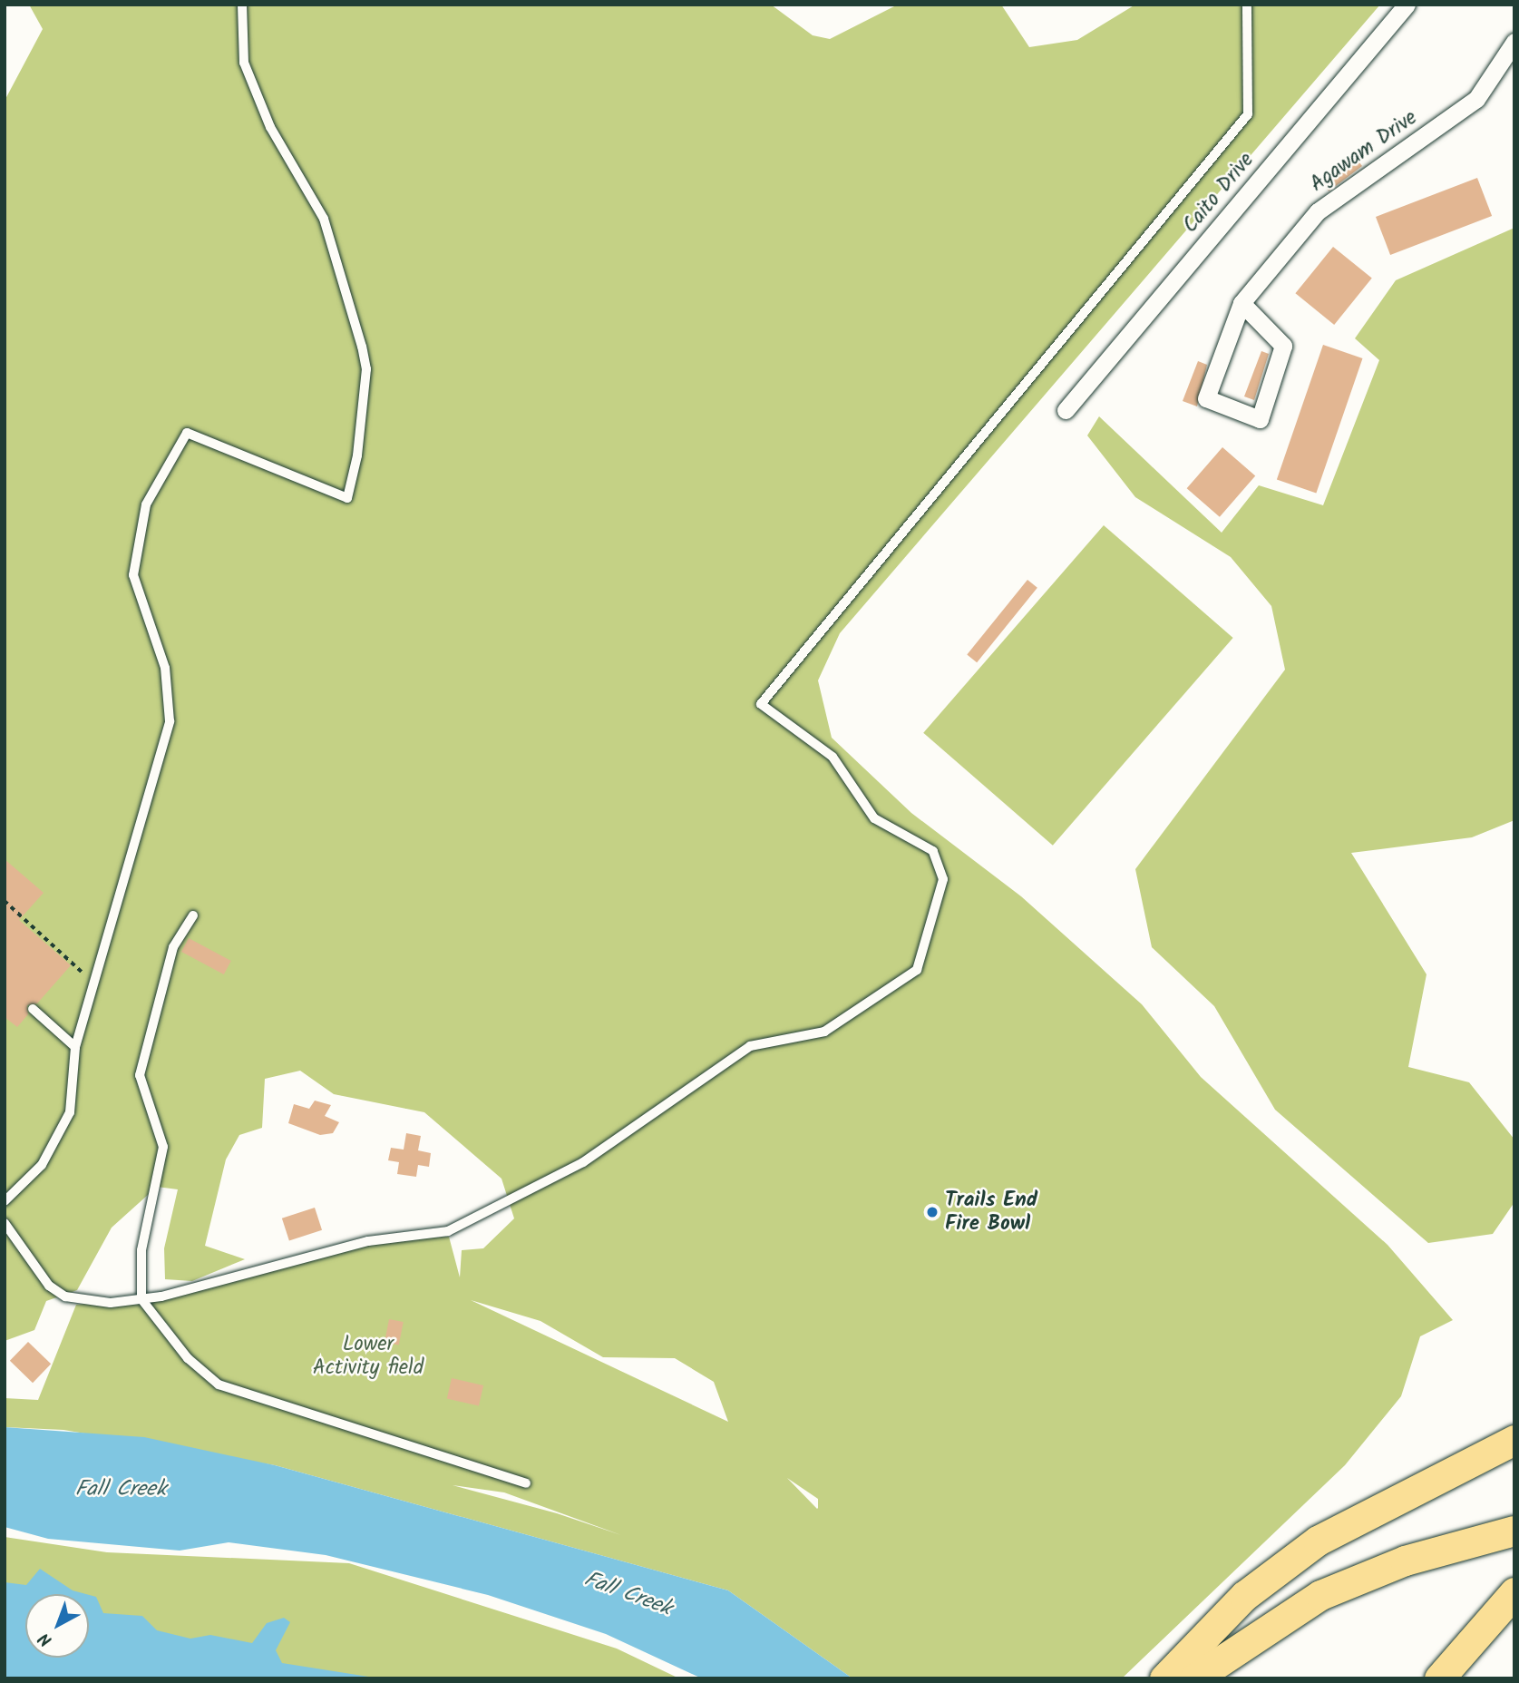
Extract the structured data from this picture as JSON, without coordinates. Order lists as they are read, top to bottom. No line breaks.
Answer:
{"streets":{"street":["Agawam Drive","Caito Drive"]},"water":["Fall Creek"],"parks":["Lower Activity field"],"places":["Trails End Fire Bowl"],"north":"bottom left"}
